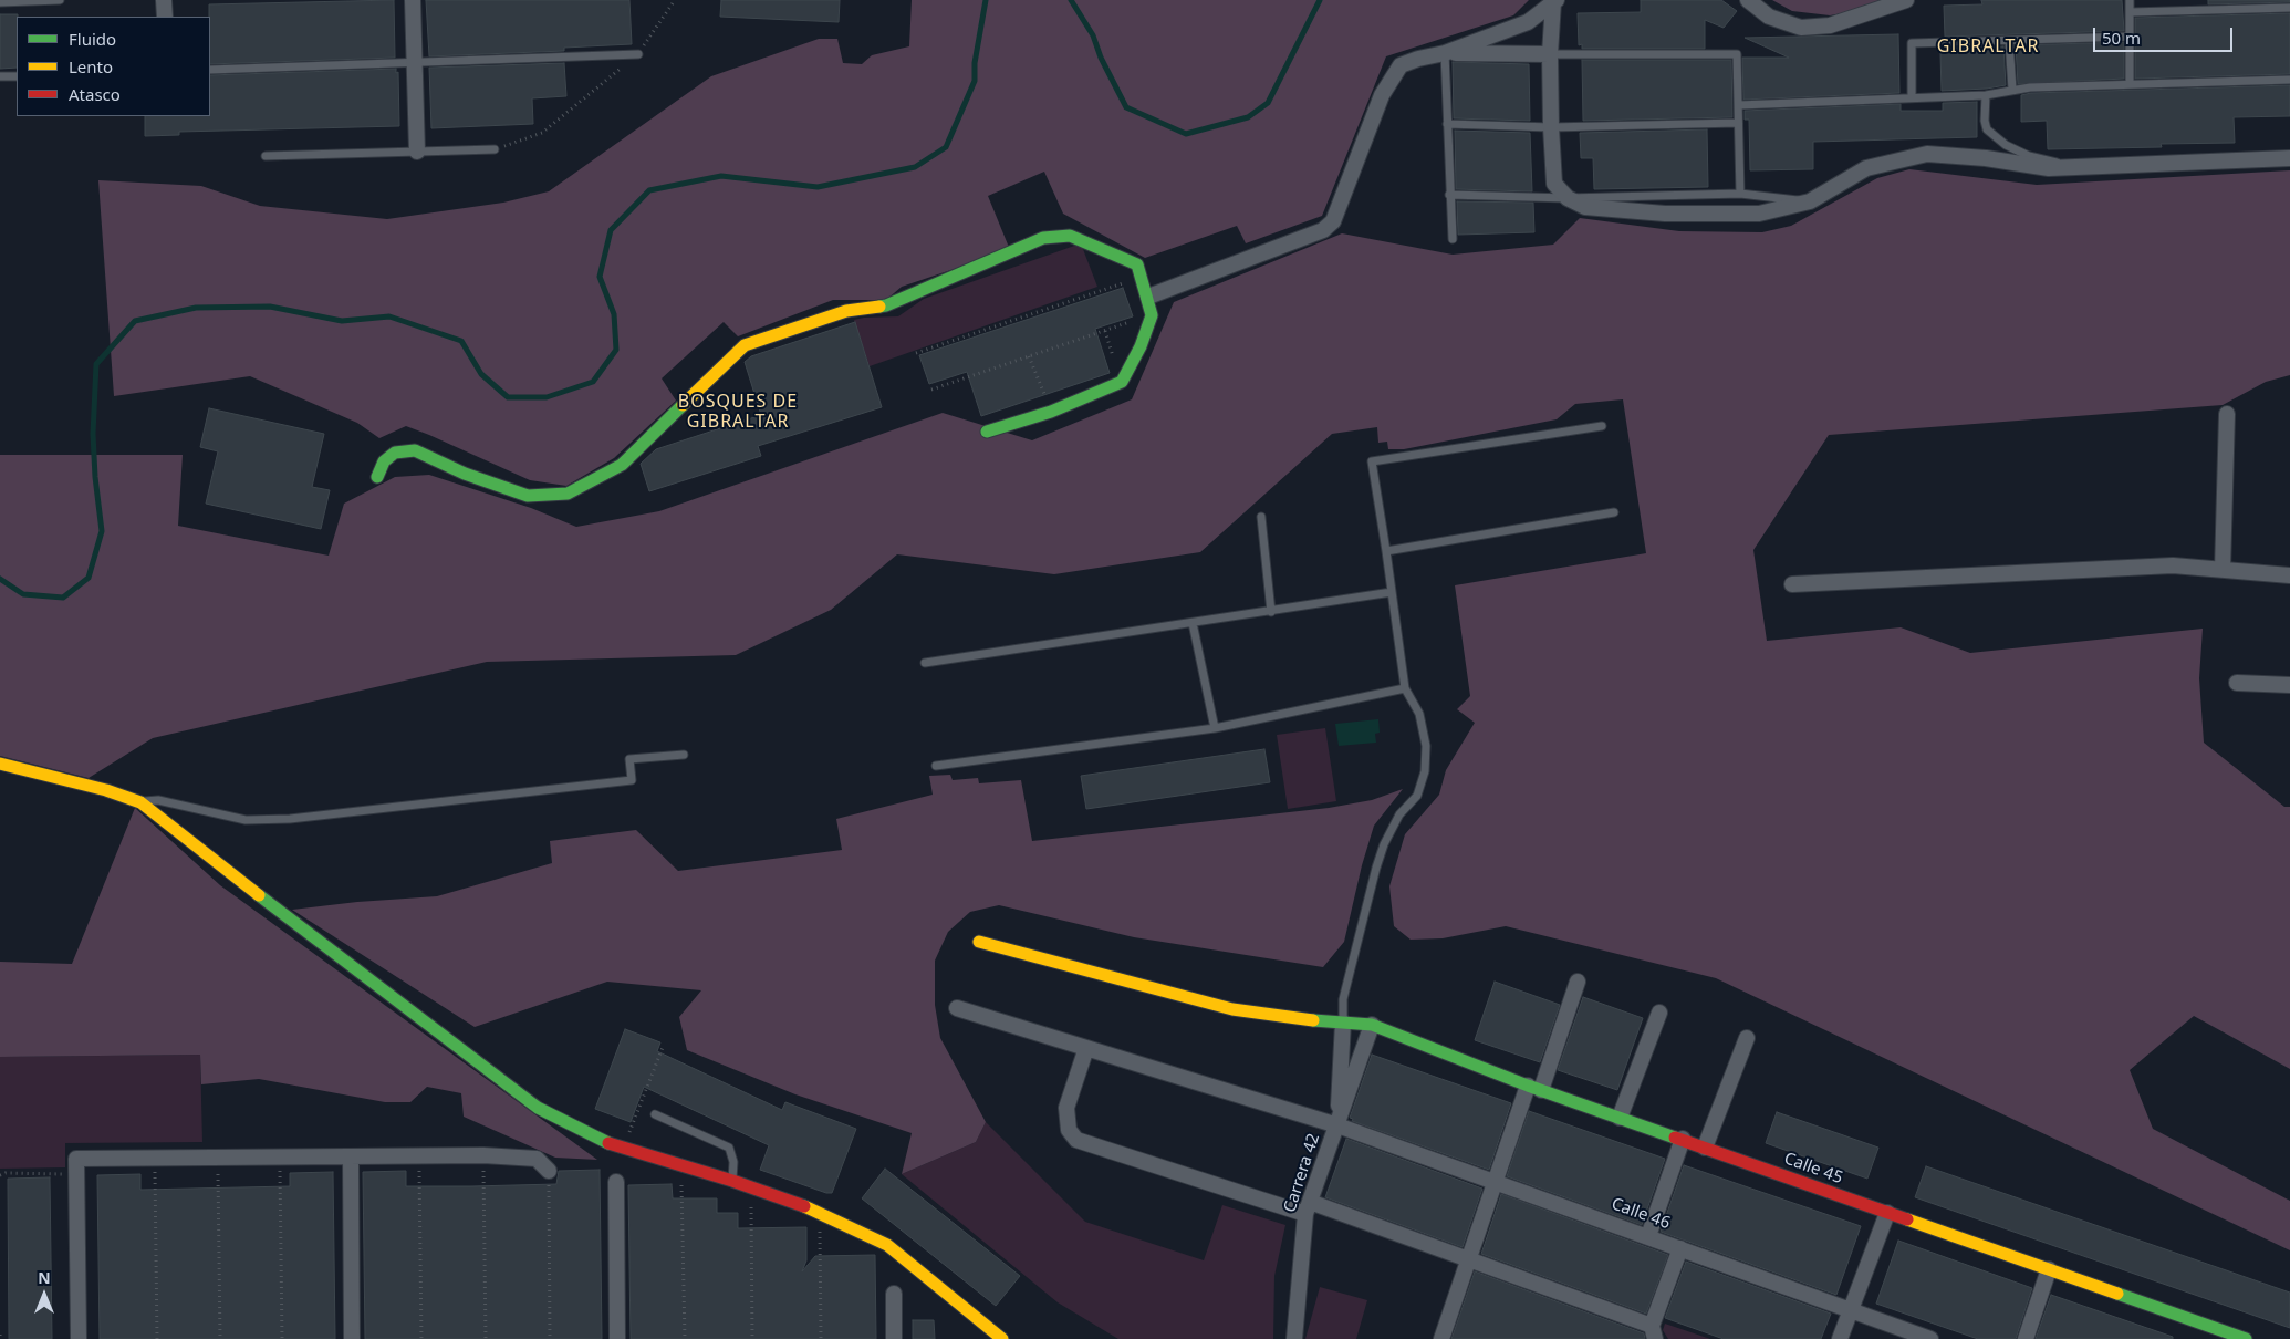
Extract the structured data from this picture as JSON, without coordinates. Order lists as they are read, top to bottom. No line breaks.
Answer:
{"streets":{"street":["Calle 45","Carrera 42","Calle 46"]},"crossings":[["Calle 45","Carrera 42"],["Carrera 42","Calle 46"]],"districts":["GIBRALTAR","BOSQUES DE GIBRALTAR"],"legend":["Fluido","Lento","Atasco"],"scale_bar":"50 m","north":"top"}
